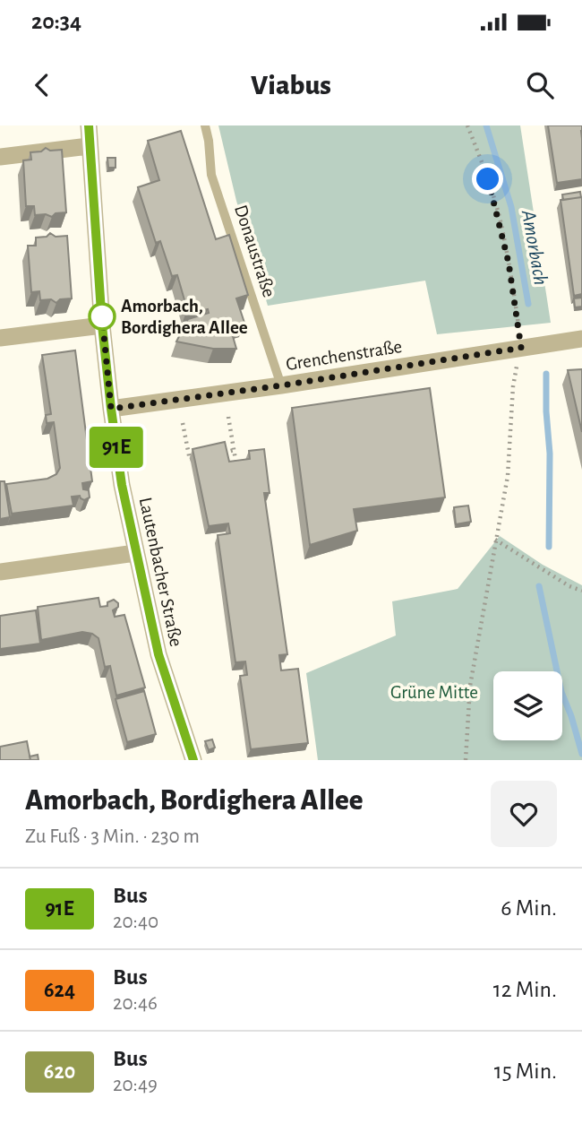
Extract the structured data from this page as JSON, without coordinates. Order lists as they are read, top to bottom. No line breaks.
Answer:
{"streets":{"street":["Grenchenstraße","Lautenbacher Straße"],"lane":["Donaustraße"]},"crossings":[["Donaustraße","Grenchenstraße"],["Grenchenstraße","Lautenbacher Straße"]],"water":["Amorbach"],"parks":["Grüne Mitte"],"places":["Amorbach, Bordighera Allee"],"lines":["bus line 91E"],"page":{"status":"20:34","header":"Viabus","on_map":"91E","heading":["Amorbach, Bordighera Allee","Zu Fuß · 3 Min. · 230 m"],"list":[{"mark":"91E","name":"Bus","note":"20:40","value":"6 Min."},{"mark":"624","name":"Bus","note":"20:46","value":"12 Min."},{"mark":"620","name":"Bus","note":"20:49","value":"15 Min."}]}}
